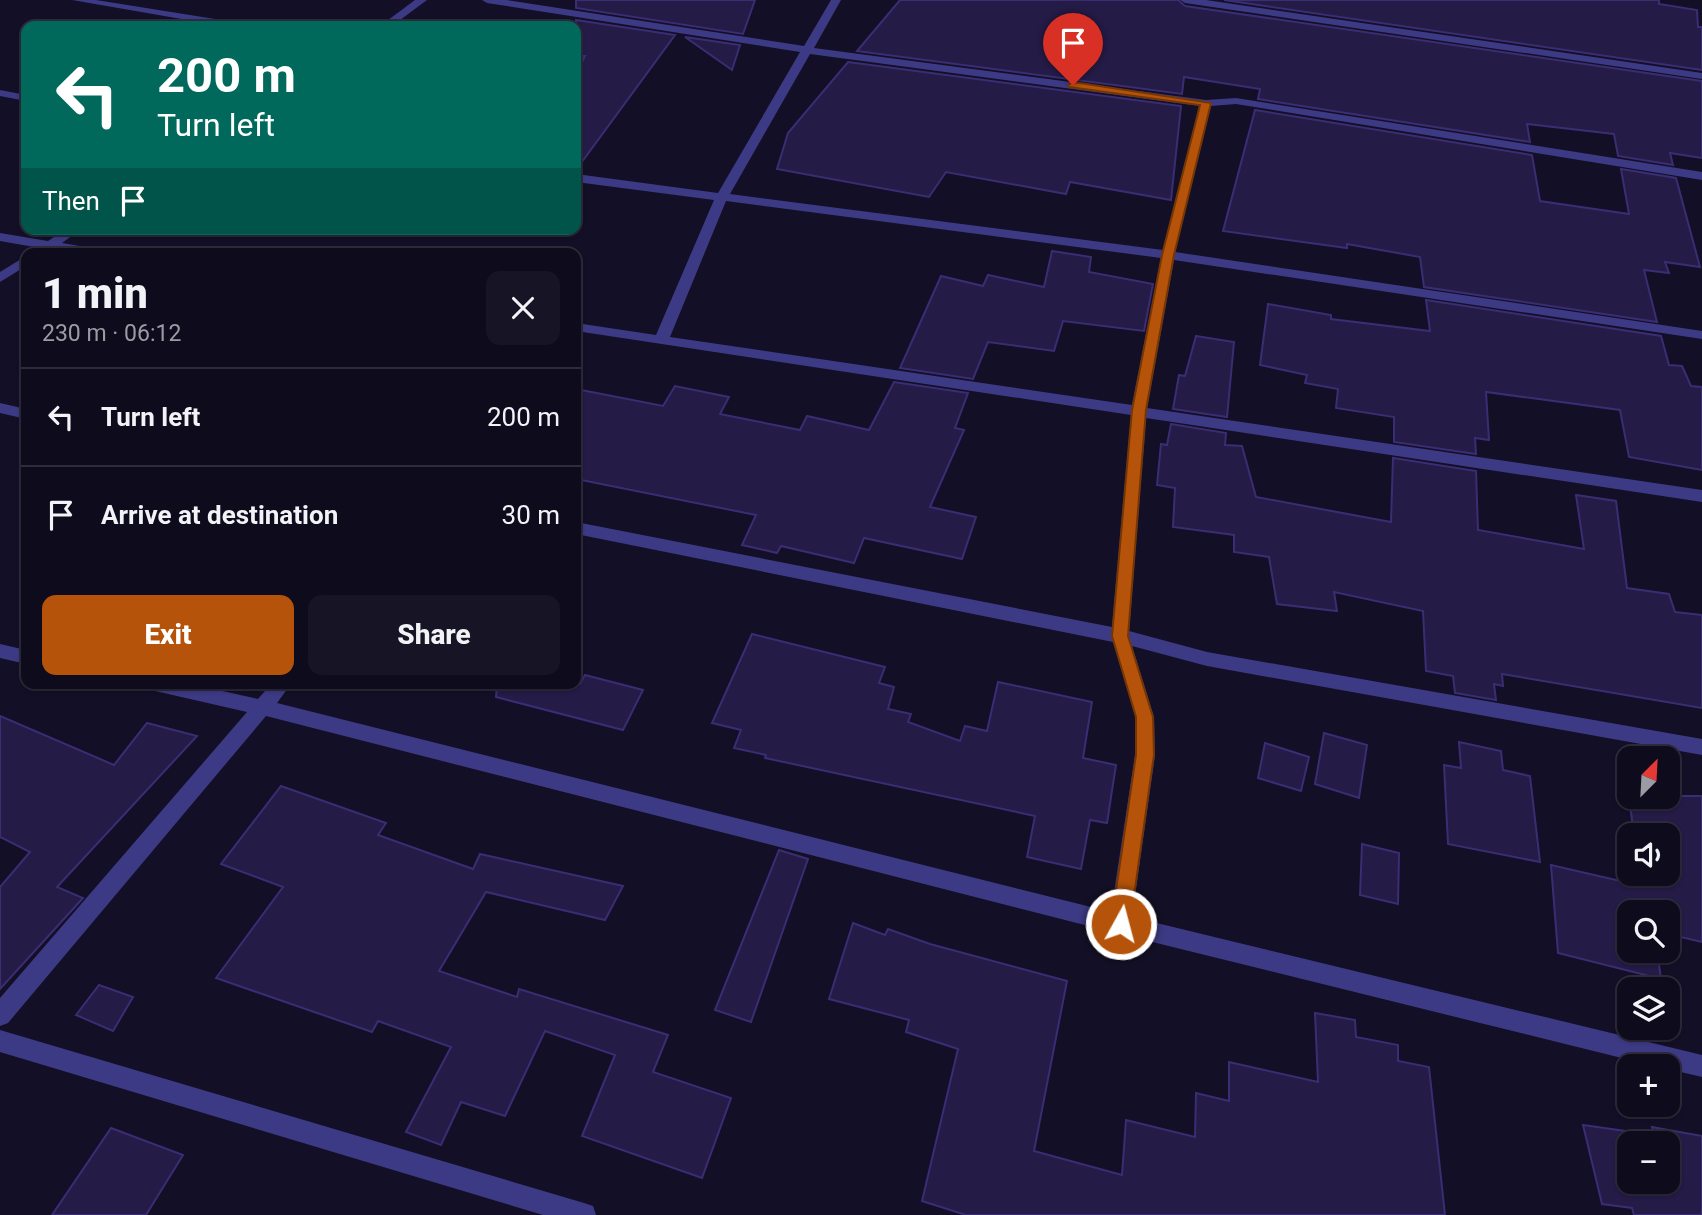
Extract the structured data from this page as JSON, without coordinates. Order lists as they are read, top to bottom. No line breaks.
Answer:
{"north":"top right","page":{"turn":["200 m","Turn left"],"then":"Then","heading":["1 min","230 m · 06:12"],"list":[{"name":"Turn left","value":"200 m"},{"name":"Arrive at destination","value":"30 m"}],"buttons":["Exit","Share"],"map_buttons":["+","−"]}}
